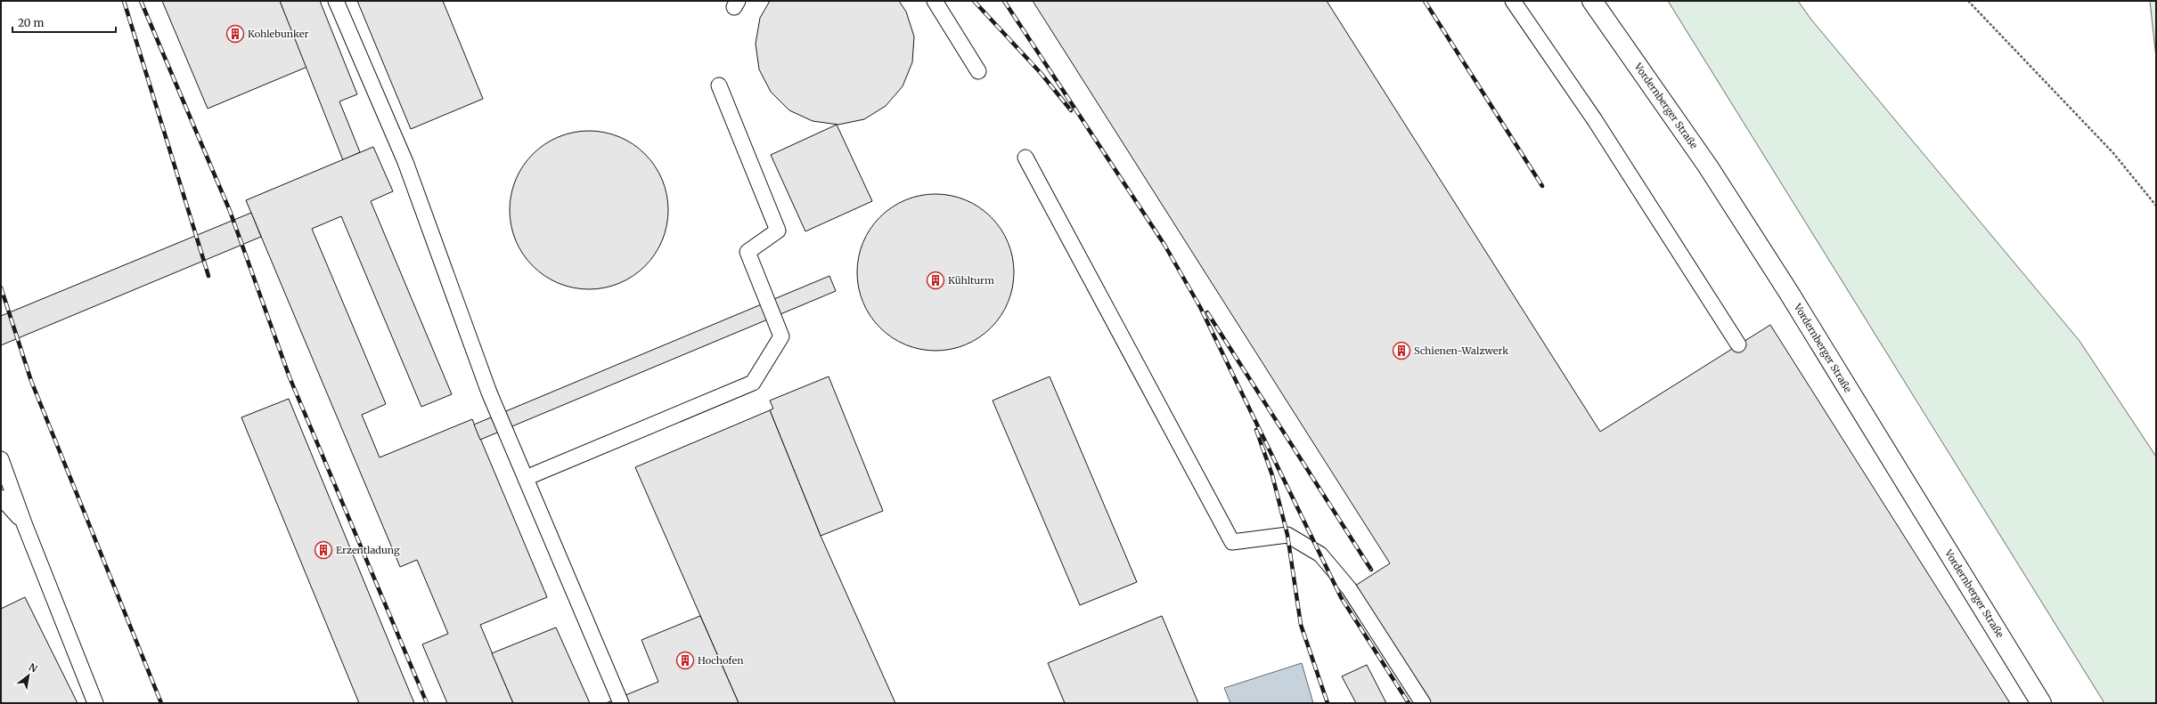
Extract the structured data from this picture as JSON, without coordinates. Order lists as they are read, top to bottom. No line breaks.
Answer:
{"streets":{"main road":["Vordernberger Straße"]},"places":{"building":["Kohlebunker","Kühlturm","Schienen-Walzwerk","Erzentladung","Hochofen"]},"scale_bar":"20 m","north":"top right"}
